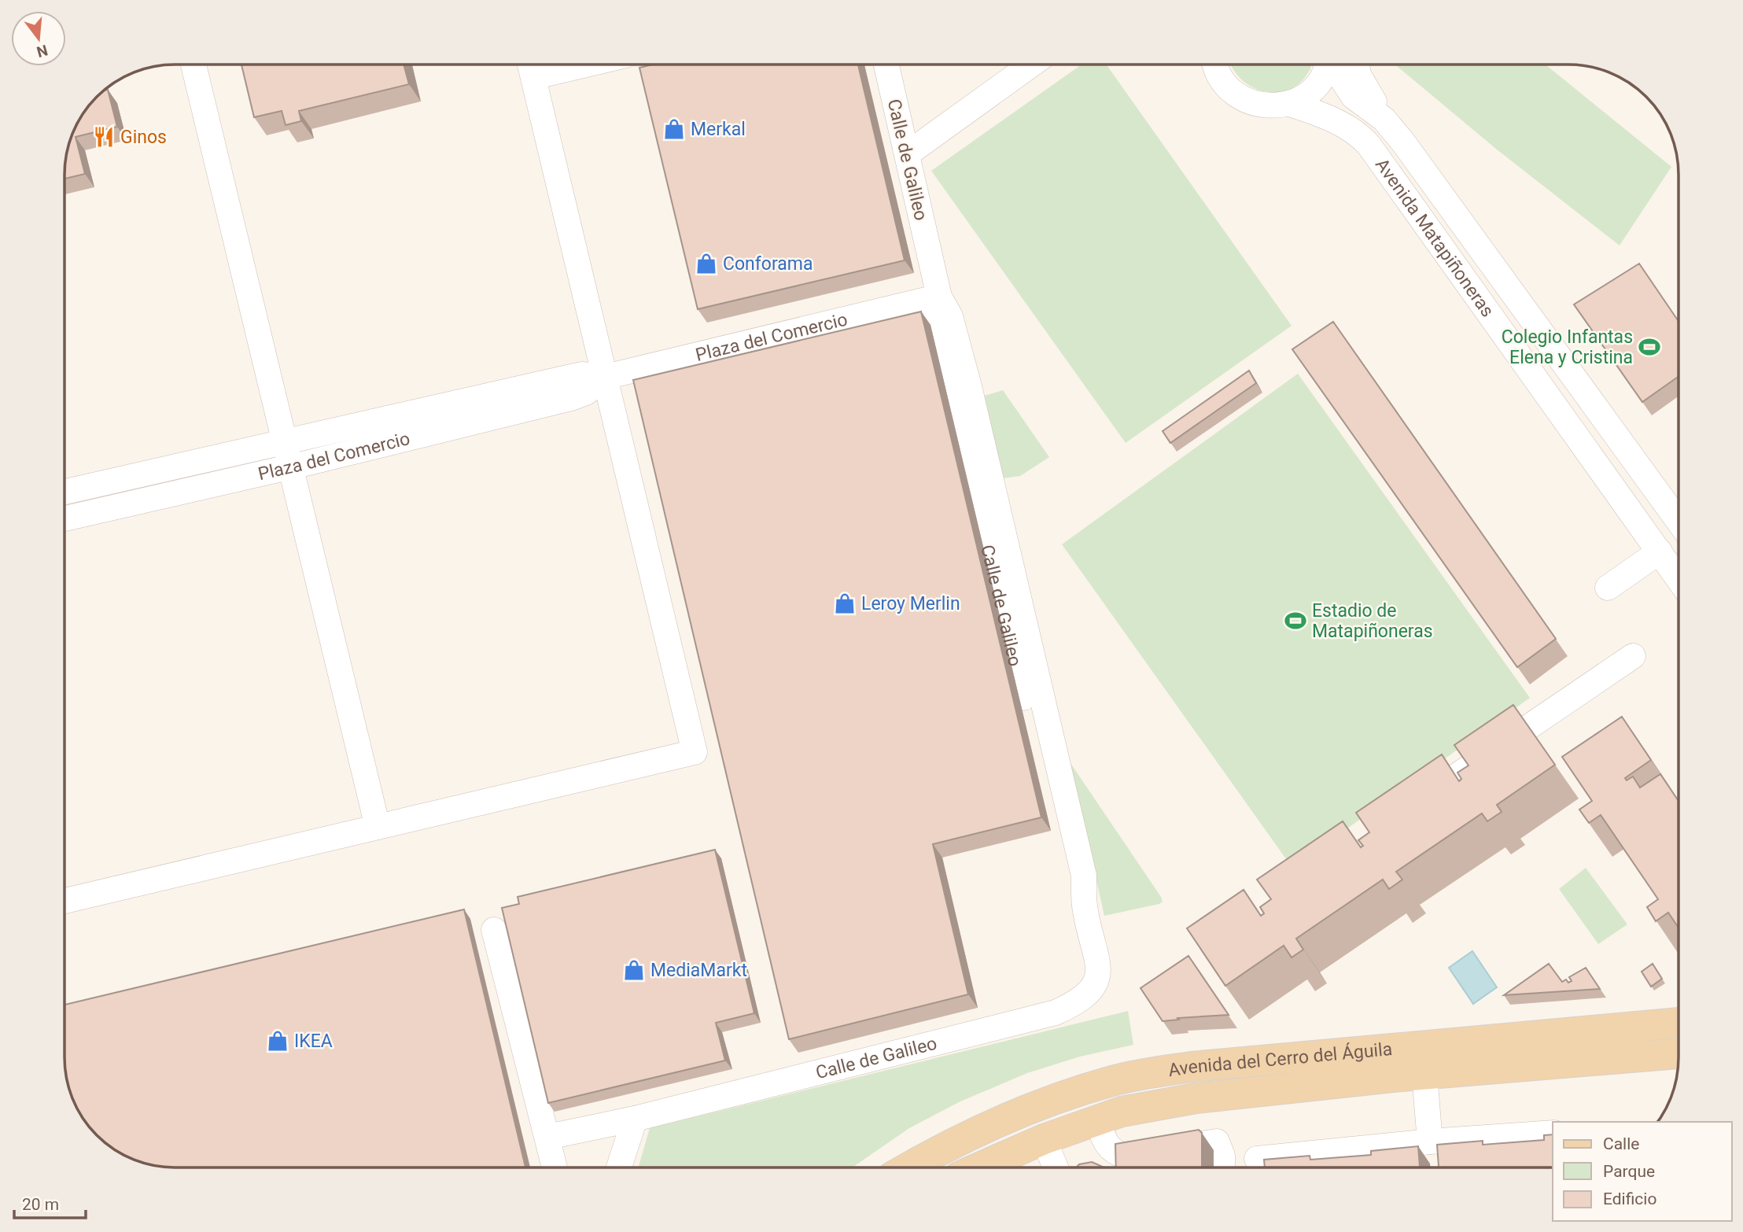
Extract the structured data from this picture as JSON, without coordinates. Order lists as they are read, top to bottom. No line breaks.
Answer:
{"streets":{"main road":["Avenida del Cerro del Águila"],"street":["Calle de Galileo","Avenida Matapiñoneras","Plaza del Comercio"]},"crossings":[["Calle de Galileo","Plaza del Comercio"]],"places":{"shop":["Merkal","Conforama","Leroy Merlin","MediaMarkt","IKEA"],"restaurant":["Ginos"],"sports":["Colegio Infantas Elena y Cristina","Estadio de Matapiñoneras"]},"legend":["Calle","Parque","Edificio"],"scale_bar":"20 m","north":"bottom"}
